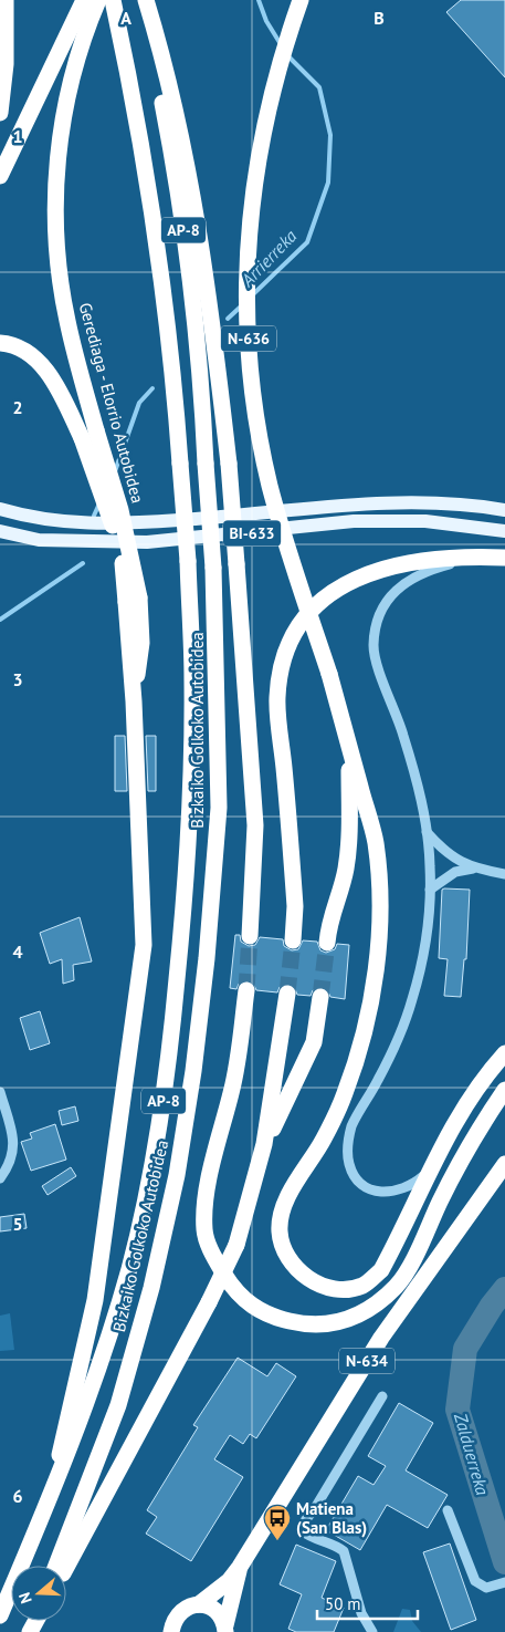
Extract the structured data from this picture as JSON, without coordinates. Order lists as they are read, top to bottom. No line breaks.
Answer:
{"streets":{"highway":["AP-8","N-636","Gerediaga - Elorrio Autobidea","Bizkaiko Golkoko Autobidea","N-634"],"main road":["BI-633"]},"water":["Arrierreka","Zalduerreka"],"places":{"bus stop":["Matiena (San Blas)"]},"scale_bar":"50 m","north":"left","grid":{"columns":["A","B"],"rows":["1","2","3","4","5","6"]}}
